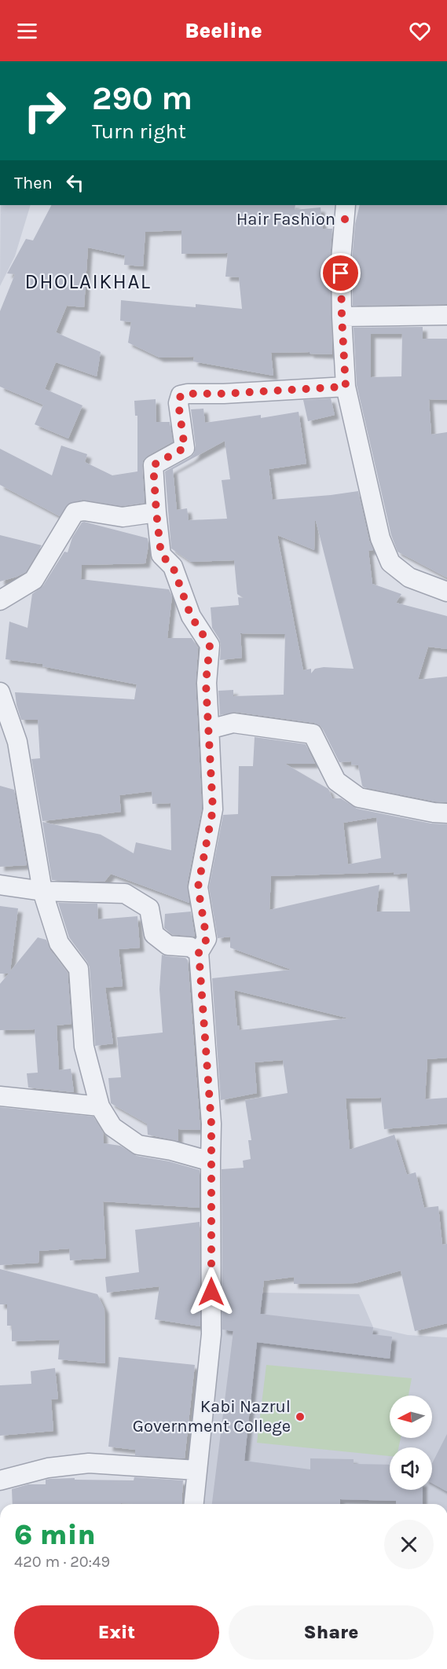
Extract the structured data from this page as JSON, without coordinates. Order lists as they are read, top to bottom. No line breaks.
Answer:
{"districts":["DHOLAIKHAL"],"places":["Hair Fashion","Kabi Nazrul Government College"],"north":"left","page":{"header":"Beeline","turn":["290 m","Turn right"],"then":"Then","heading":["6 min","420 m · 20:49"],"buttons":["Exit","Share"]}}
